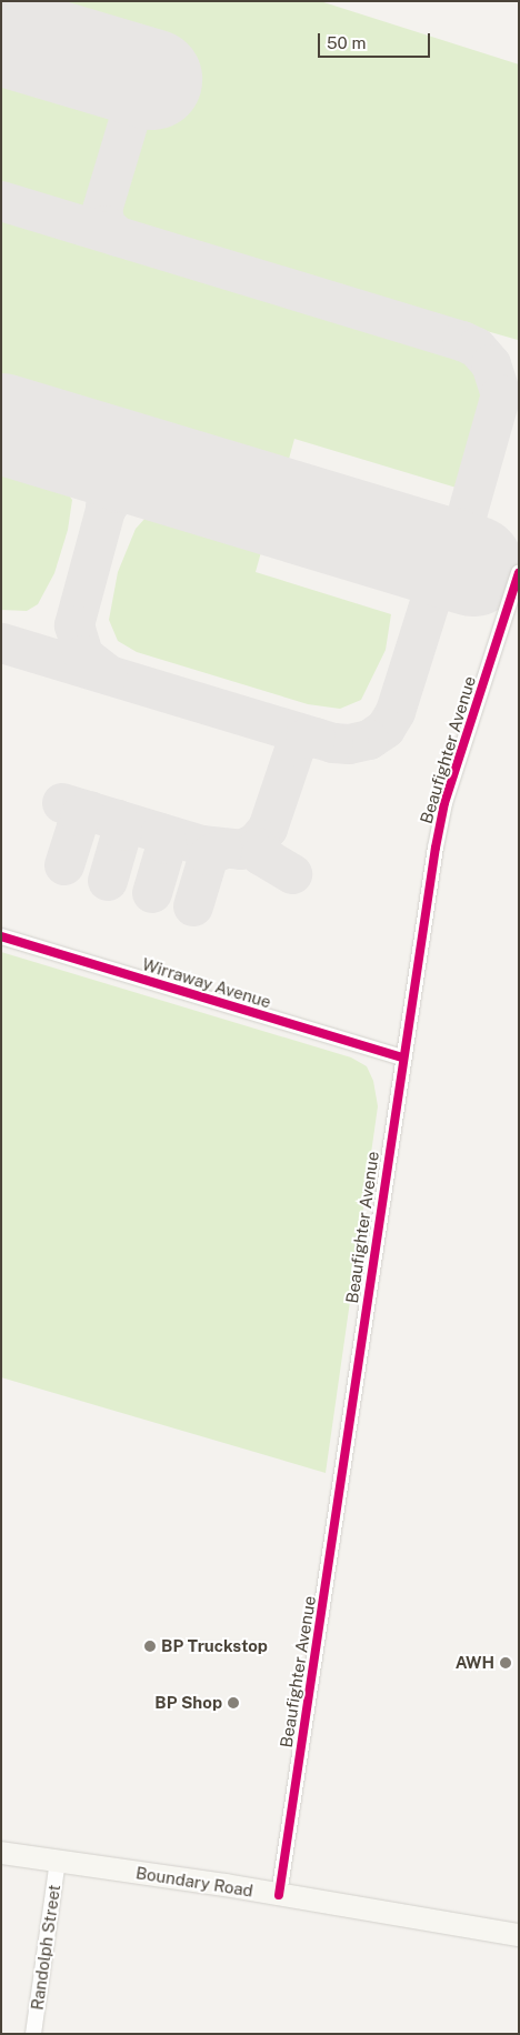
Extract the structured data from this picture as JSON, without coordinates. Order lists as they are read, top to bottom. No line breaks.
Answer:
{"streets":{"main road":["Boundary Road"],"street":["Beaufighter Avenue","Wirraway Avenue","Randolph Street"]},"crossings":[["Beaufighter Avenue","Wirraway Avenue"],["Beaufighter Avenue","Boundary Road"],["Boundary Road","Randolph Street"]],"places":["BP Truckstop","AWH","BP Shop"],"scale_bar":"50 m"}
